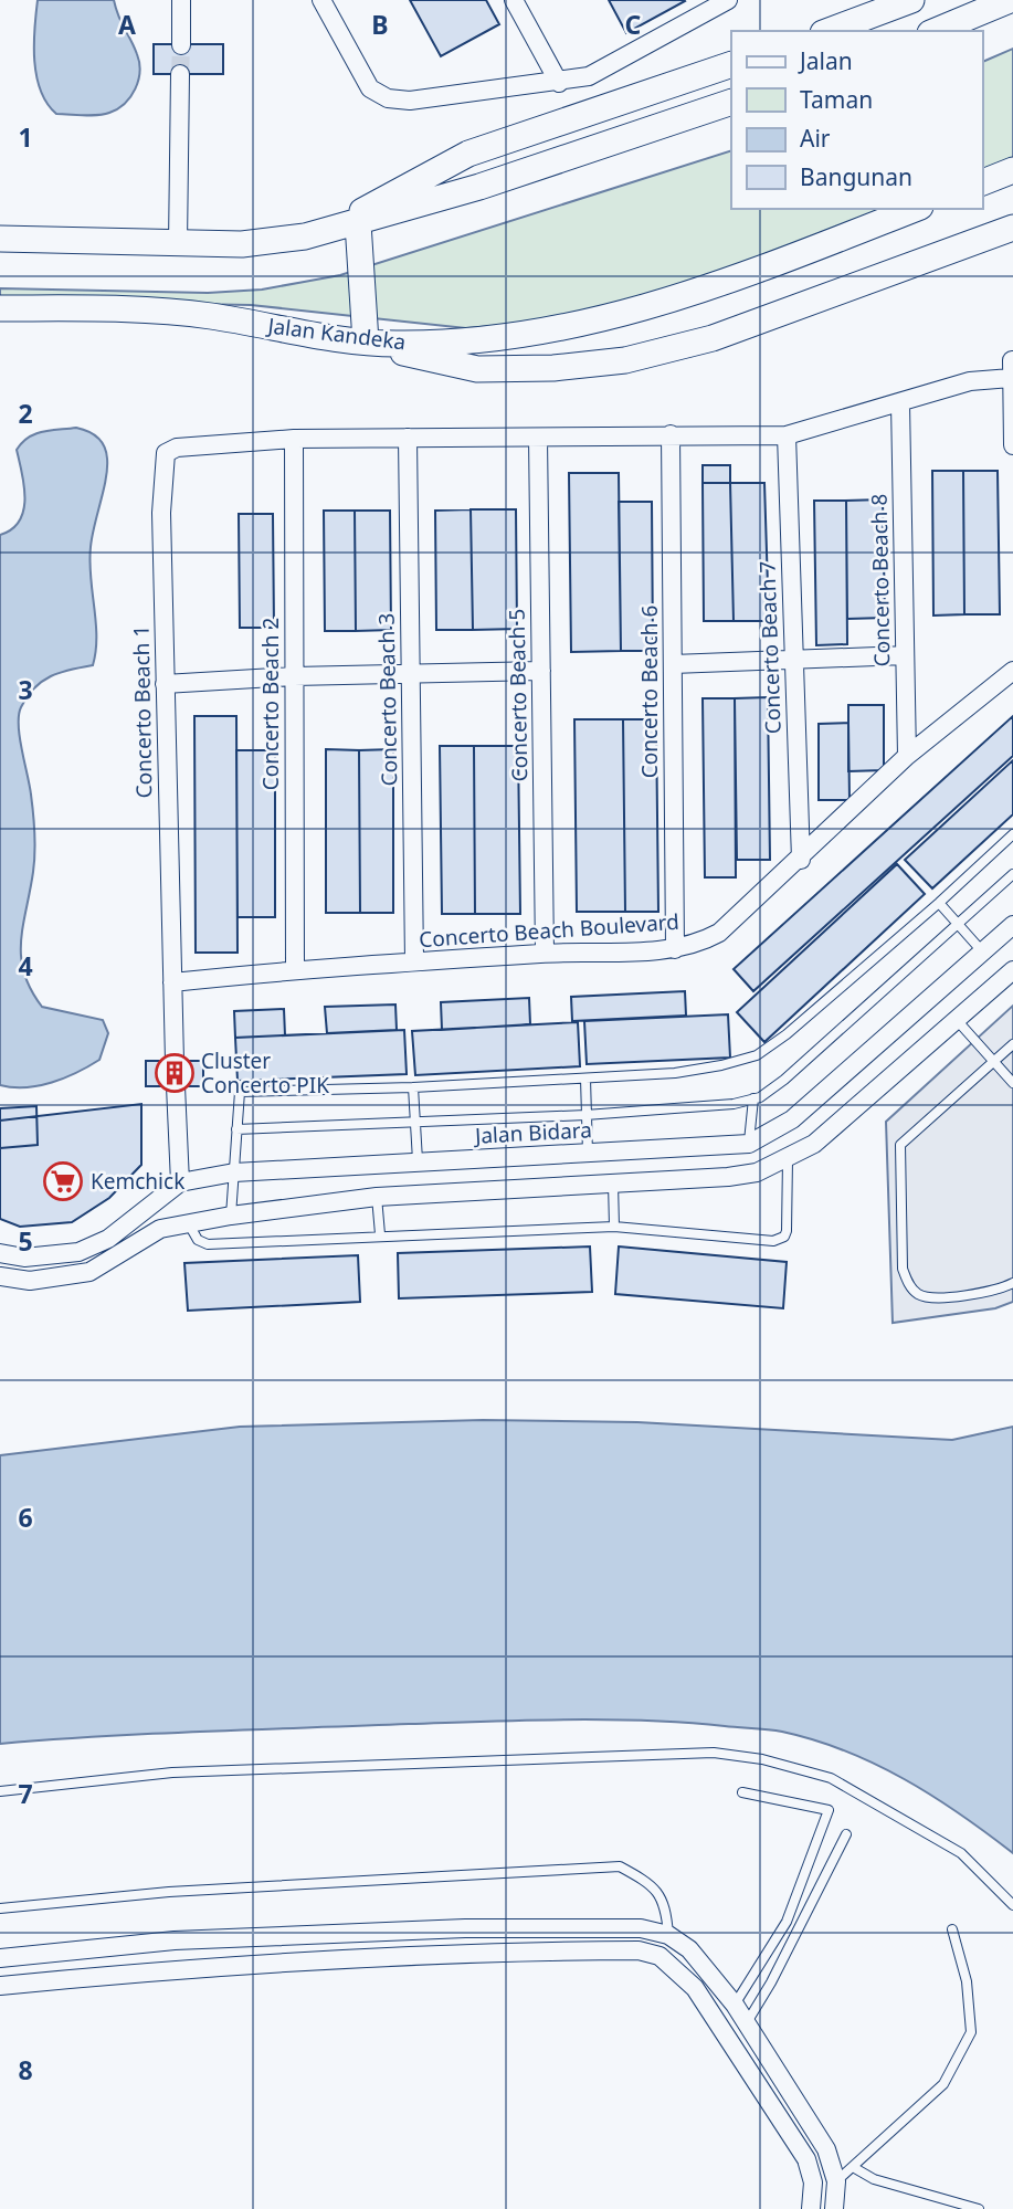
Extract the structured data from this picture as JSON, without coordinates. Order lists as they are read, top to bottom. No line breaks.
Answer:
{"streets":{"main road":["Jalan Kandeka"],"street":["Concerto Beach 8","Concerto Beach 7","Concerto Beach 6","Concerto Beach 5","Concerto Beach 3","Concerto Beach 2","Concerto Beach 1","Concerto Beach Boulevard","Jalan Bidara"]},"crossings":[["Concerto Beach 8","Concerto Beach Boulevard"],["Concerto Beach 7","Concerto Beach Boulevard"],["Concerto Beach 6","Concerto Beach Boulevard"],["Concerto Beach 5","Concerto Beach Boulevard"],["Concerto Beach 3","Concerto Beach Boulevard"],["Concerto Beach 2","Concerto Beach 1"],["Concerto Beach 2","Concerto Beach Boulevard"],["Concerto Beach 1","Concerto Beach Boulevard"]],"places":{"building":["Cluster Concerto PIK"],"supermarket":["Kemchick"]},"legend":["Jalan","Taman","Air","Bangunan"],"grid":{"columns":["A","B","C"],"rows":["1","2","3","4","5","6","7","8"]}}
